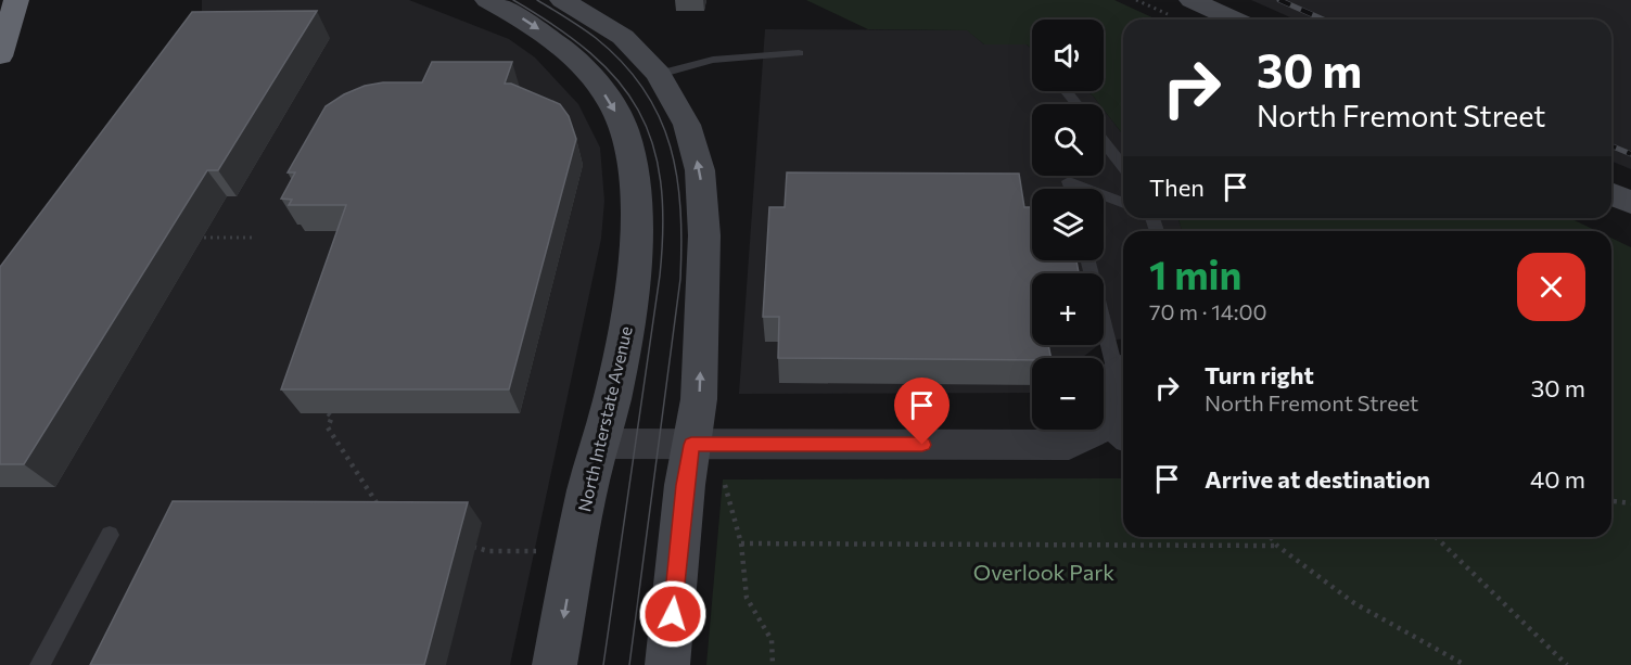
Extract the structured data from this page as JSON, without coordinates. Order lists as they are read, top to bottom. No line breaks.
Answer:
{"streets":{"street":["North Interstate Avenue"]},"parks":["Overlook Park"],"page":{"map_buttons":["+","−"],"turn":["30 m","North Fremont Street"],"then":"Then","heading":["1 min","70 m · 14:00"],"list":[{"name":"Turn right","note":"North Fremont Street","value":"30 m"},{"name":"Arrive at destination","value":"40 m"}]}}
